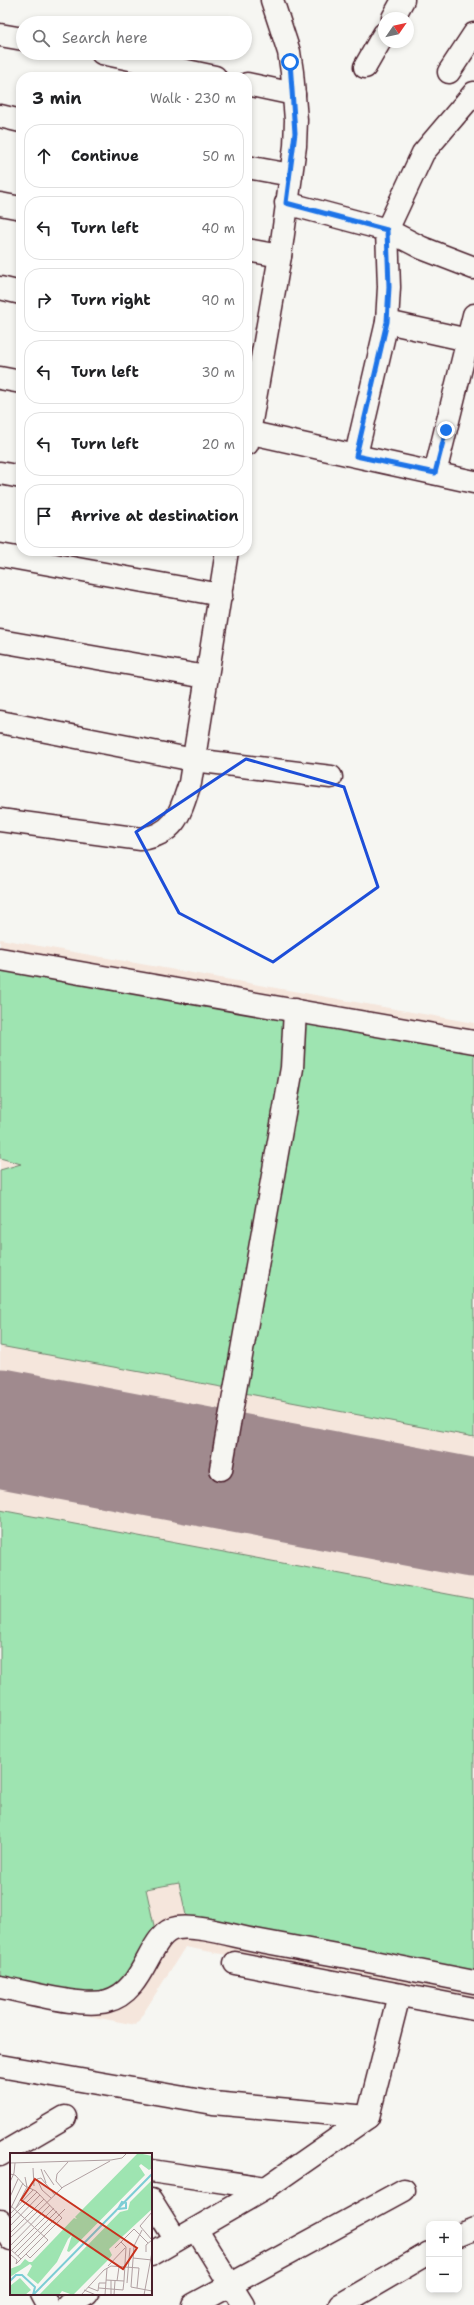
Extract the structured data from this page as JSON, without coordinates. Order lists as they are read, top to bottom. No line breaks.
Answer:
{"north":"top right","page":{"search":"Search here","heading":["3 min","Walk · 230 m"],"list":[["Continue","50 m"],["Turn left","40 m"],["Turn right","90 m"],["Turn left","30 m"],["Turn left","20 m"],"Arrive at destination"],"map_buttons":["+","−"]}}
